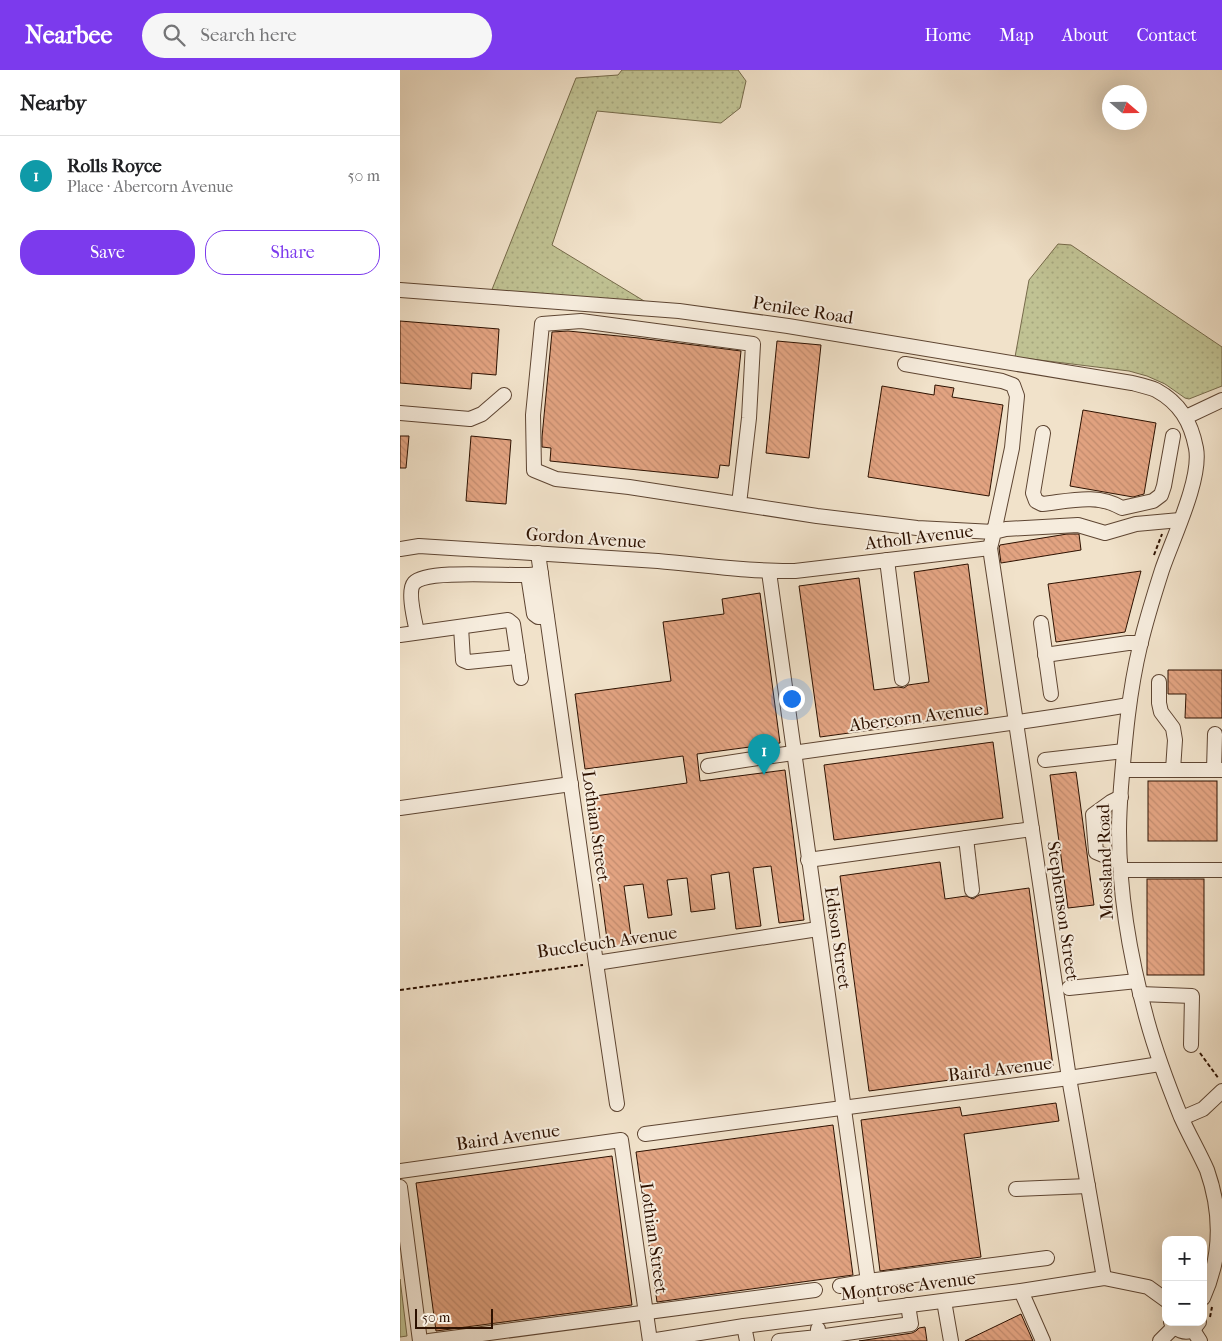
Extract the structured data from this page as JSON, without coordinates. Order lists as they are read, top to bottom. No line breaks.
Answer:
{"streets":{"street":["Penilee Road","Atholl Avenue","Gordon Avenue","Abercorn Avenue","Lothian Street","Mossland Road","Stephenson Street","Edison Street","Buccleuch Avenue","Baird Avenue","Montrose Avenue"]},"crossings":[["Penilee Road","Mossland Road"],["Atholl Avenue","Gordon Avenue"],["Atholl Avenue","Mossland Road"],["Atholl Avenue","Stephenson Street"],["Atholl Avenue","Edison Street"],["Gordon Avenue","Lothian Street"],["Gordon Avenue","Edison Street"],["Abercorn Avenue","Mossland Road"],["Abercorn Avenue","Stephenson Street"],["Abercorn Avenue","Edison Street"],["Lothian Street","Buccleuch Avenue"],["Lothian Street","Baird Avenue"],["Lothian Street","Montrose Avenue"],["Mossland Road","Baird Avenue"],["Stephenson Street","Baird Avenue"],["Stephenson Street","Montrose Avenue"],["Edison Street","Buccleuch Avenue"],["Edison Street","Baird Avenue"],["Edison Street","Montrose Avenue"]],"scale_bar":"50 m","north":"right","page":{"header":"Nearbee","search":"Search here","nav":["Home","Map","About","Contact"],"heading":"Nearby","list":[{"mark":"1","name":"Rolls Royce","note":"Place · Abercorn Avenue","value":"50 m"}],"buttons":["Save","Share"],"pins":"1","map_buttons":["+","−"],"scale":"50 m"}}
